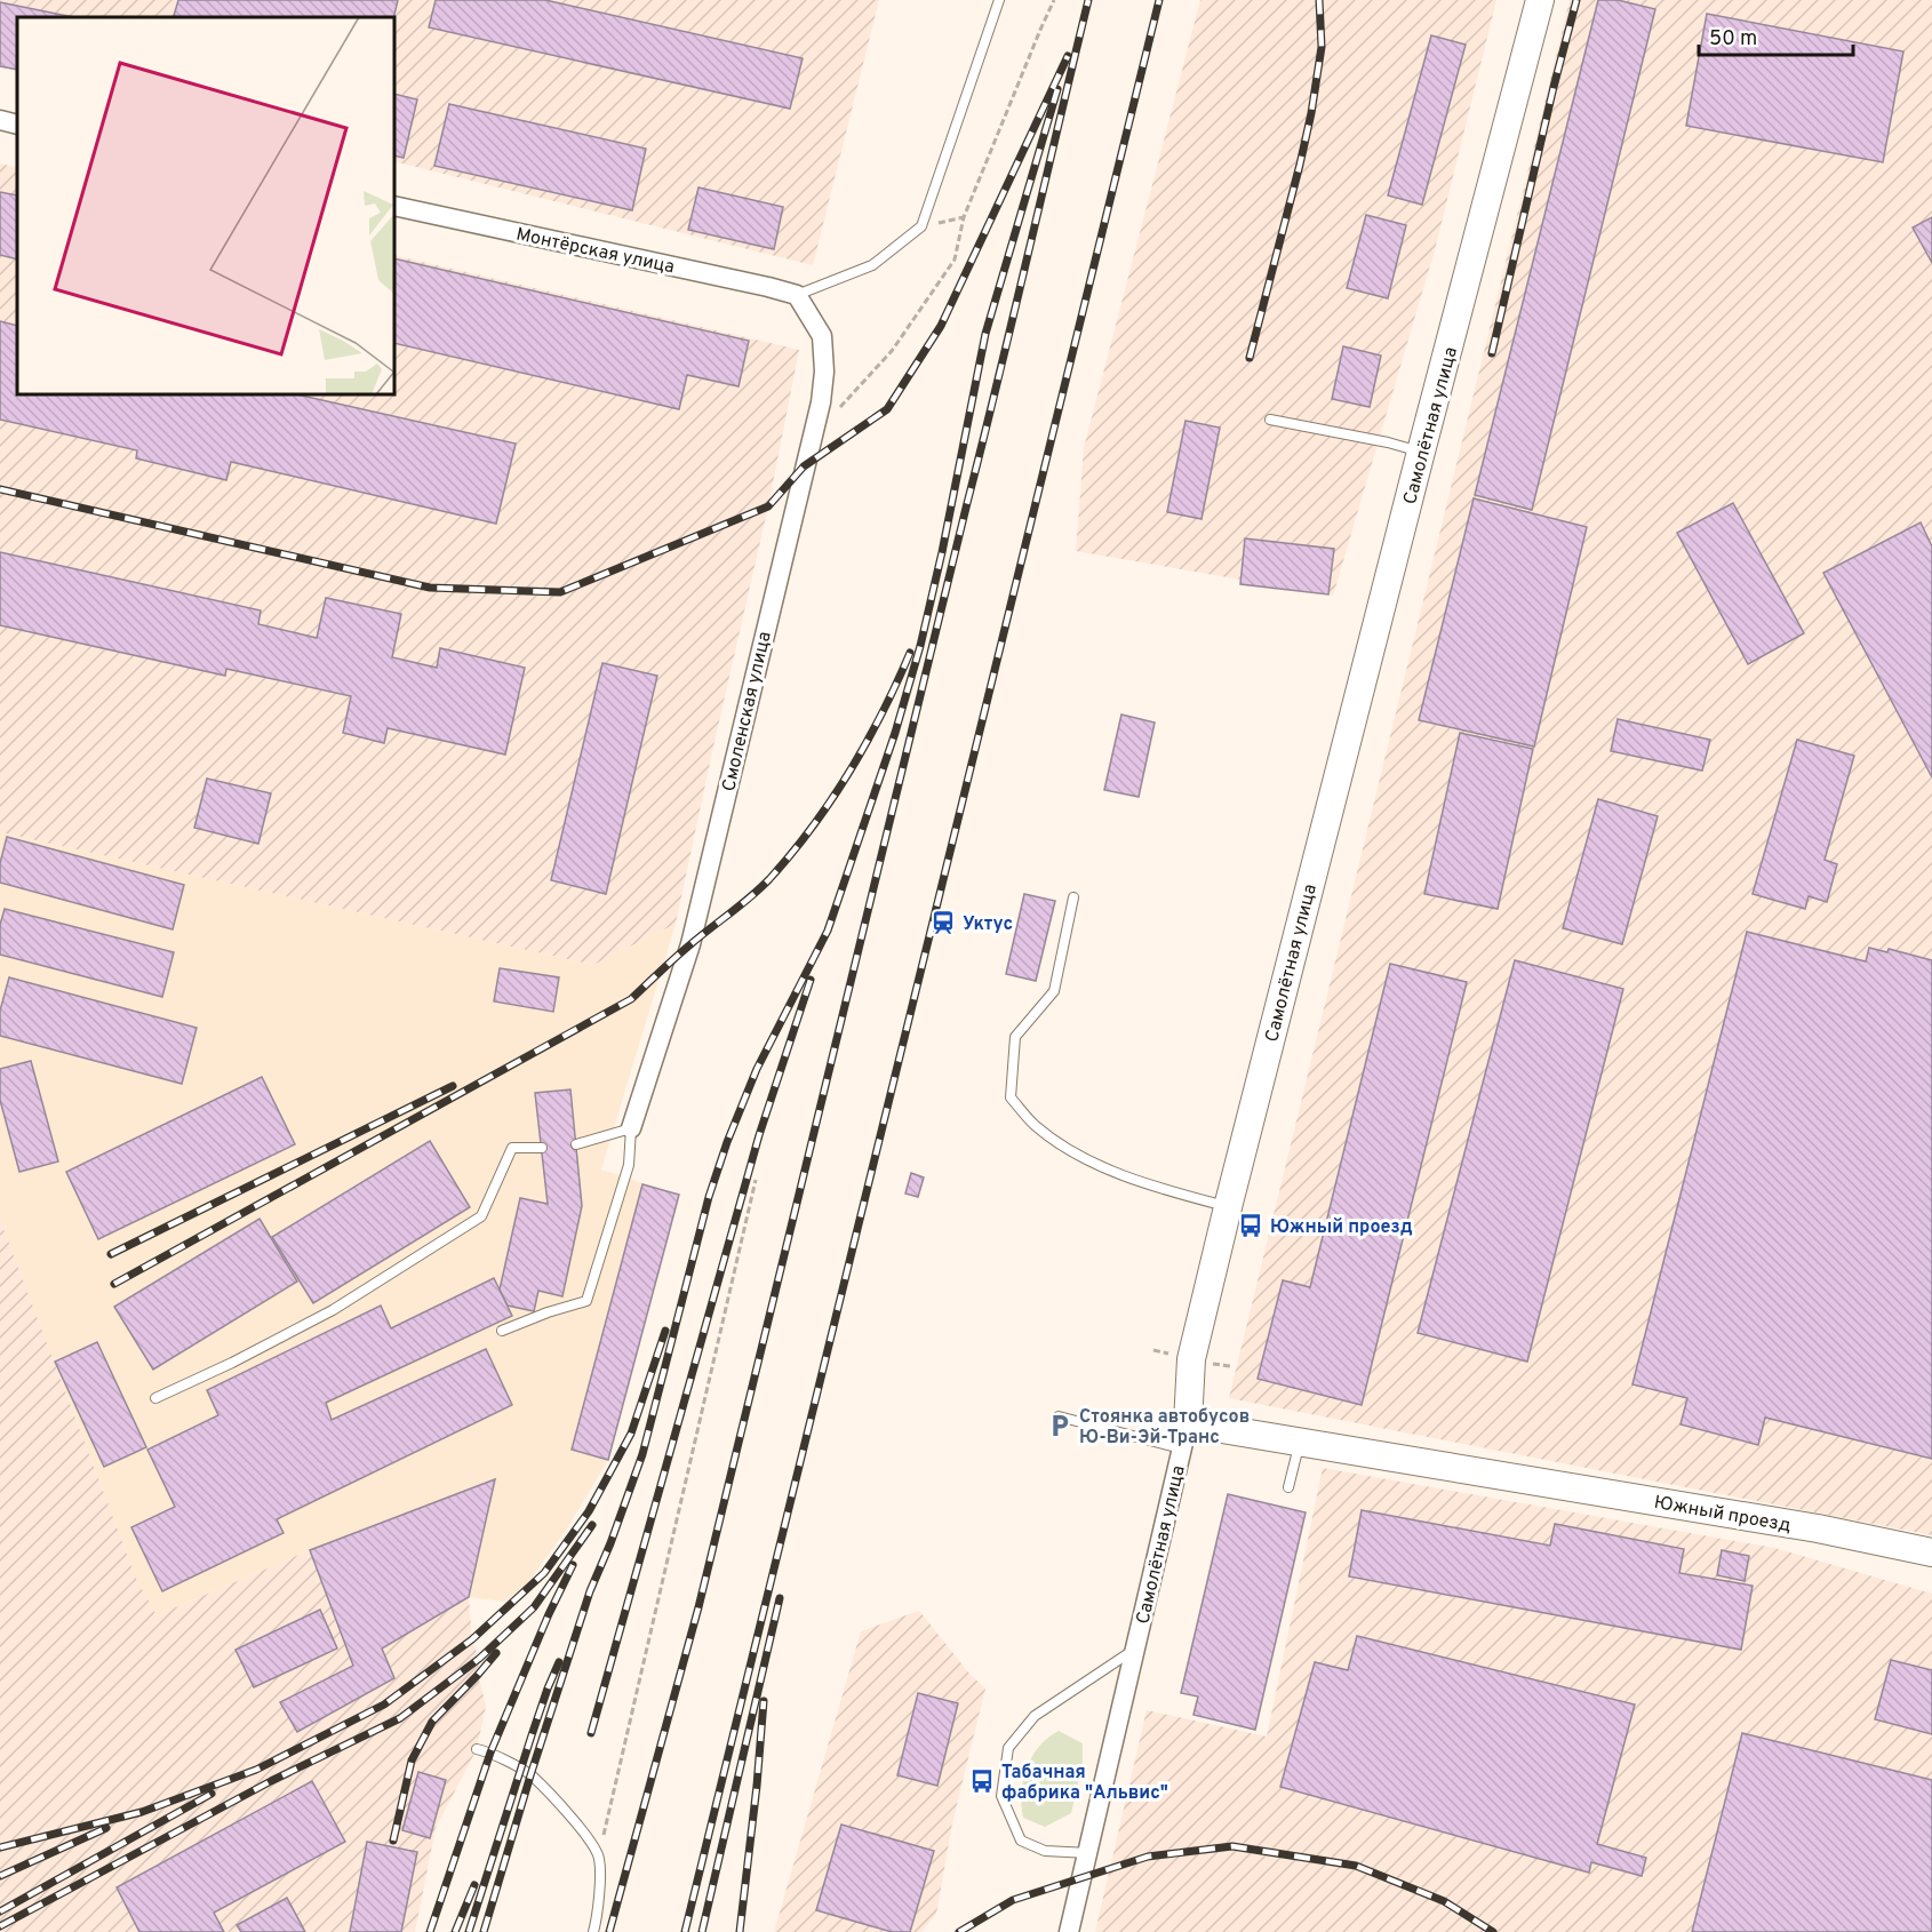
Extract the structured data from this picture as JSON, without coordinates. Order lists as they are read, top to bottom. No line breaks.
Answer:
{"streets":{"main road":["Самолётная улица","Южный проезд"],"street":["Монтёрская улица","Смоленская улица"]},"crossings":[["Монтёрская улица","Смоленская улица"],["Самолётная улица","Южный проезд"]],"places":{"station":["Уктус"],"bus stop":["Южный проезд","Табачная фабрика \"Альвис\""],"parking":["Стоянка автобусов Ю-Ви-Эй-Транс"]},"scale_bar":"50 m"}
